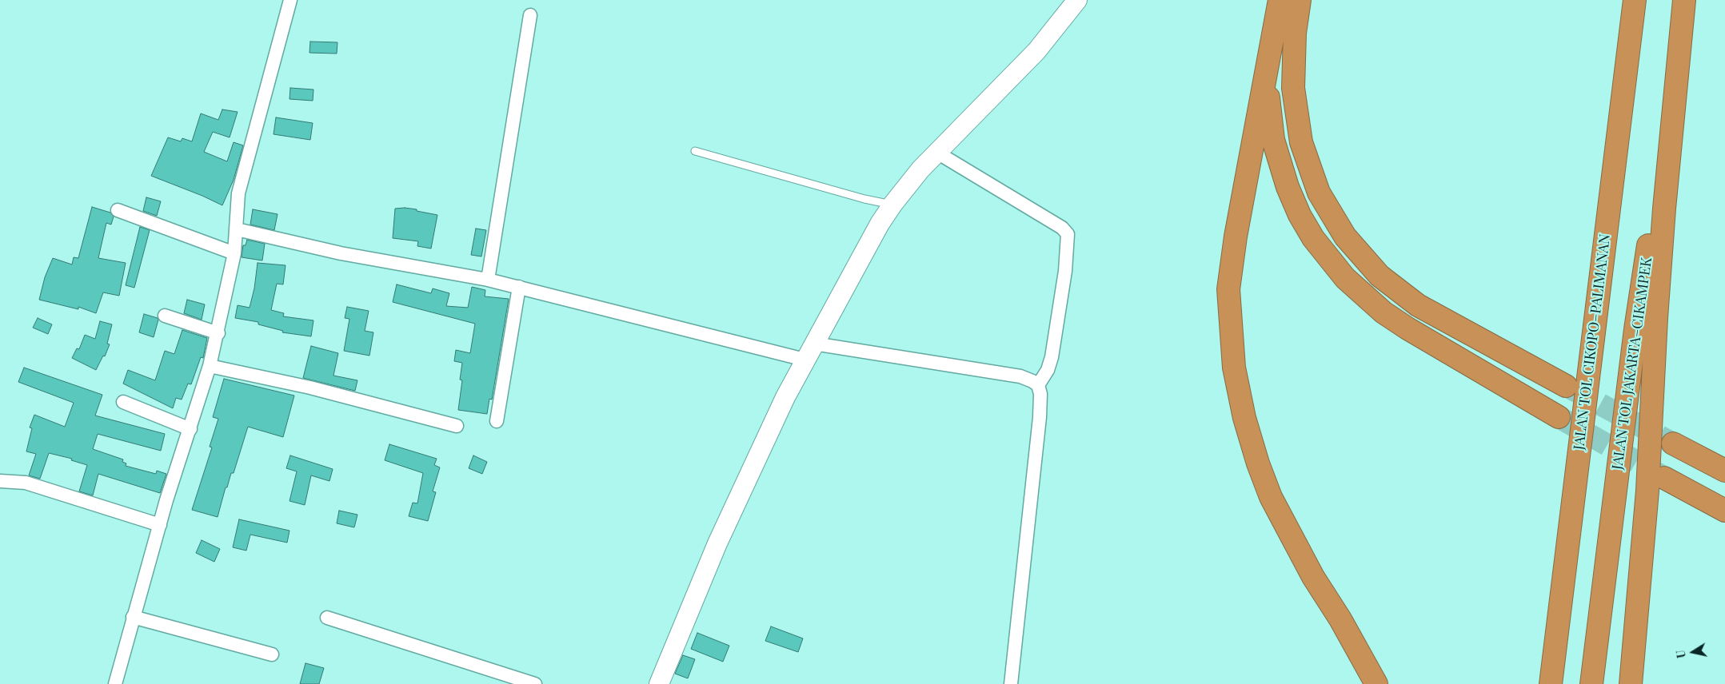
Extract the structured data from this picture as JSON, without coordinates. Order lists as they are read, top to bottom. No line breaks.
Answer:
{"streets":{"highway":["JALAN TOL CIKOPO–PALIMANAN","JALAN TOL JAKARTA–CIKAMPEK"]},"north":"left"}
